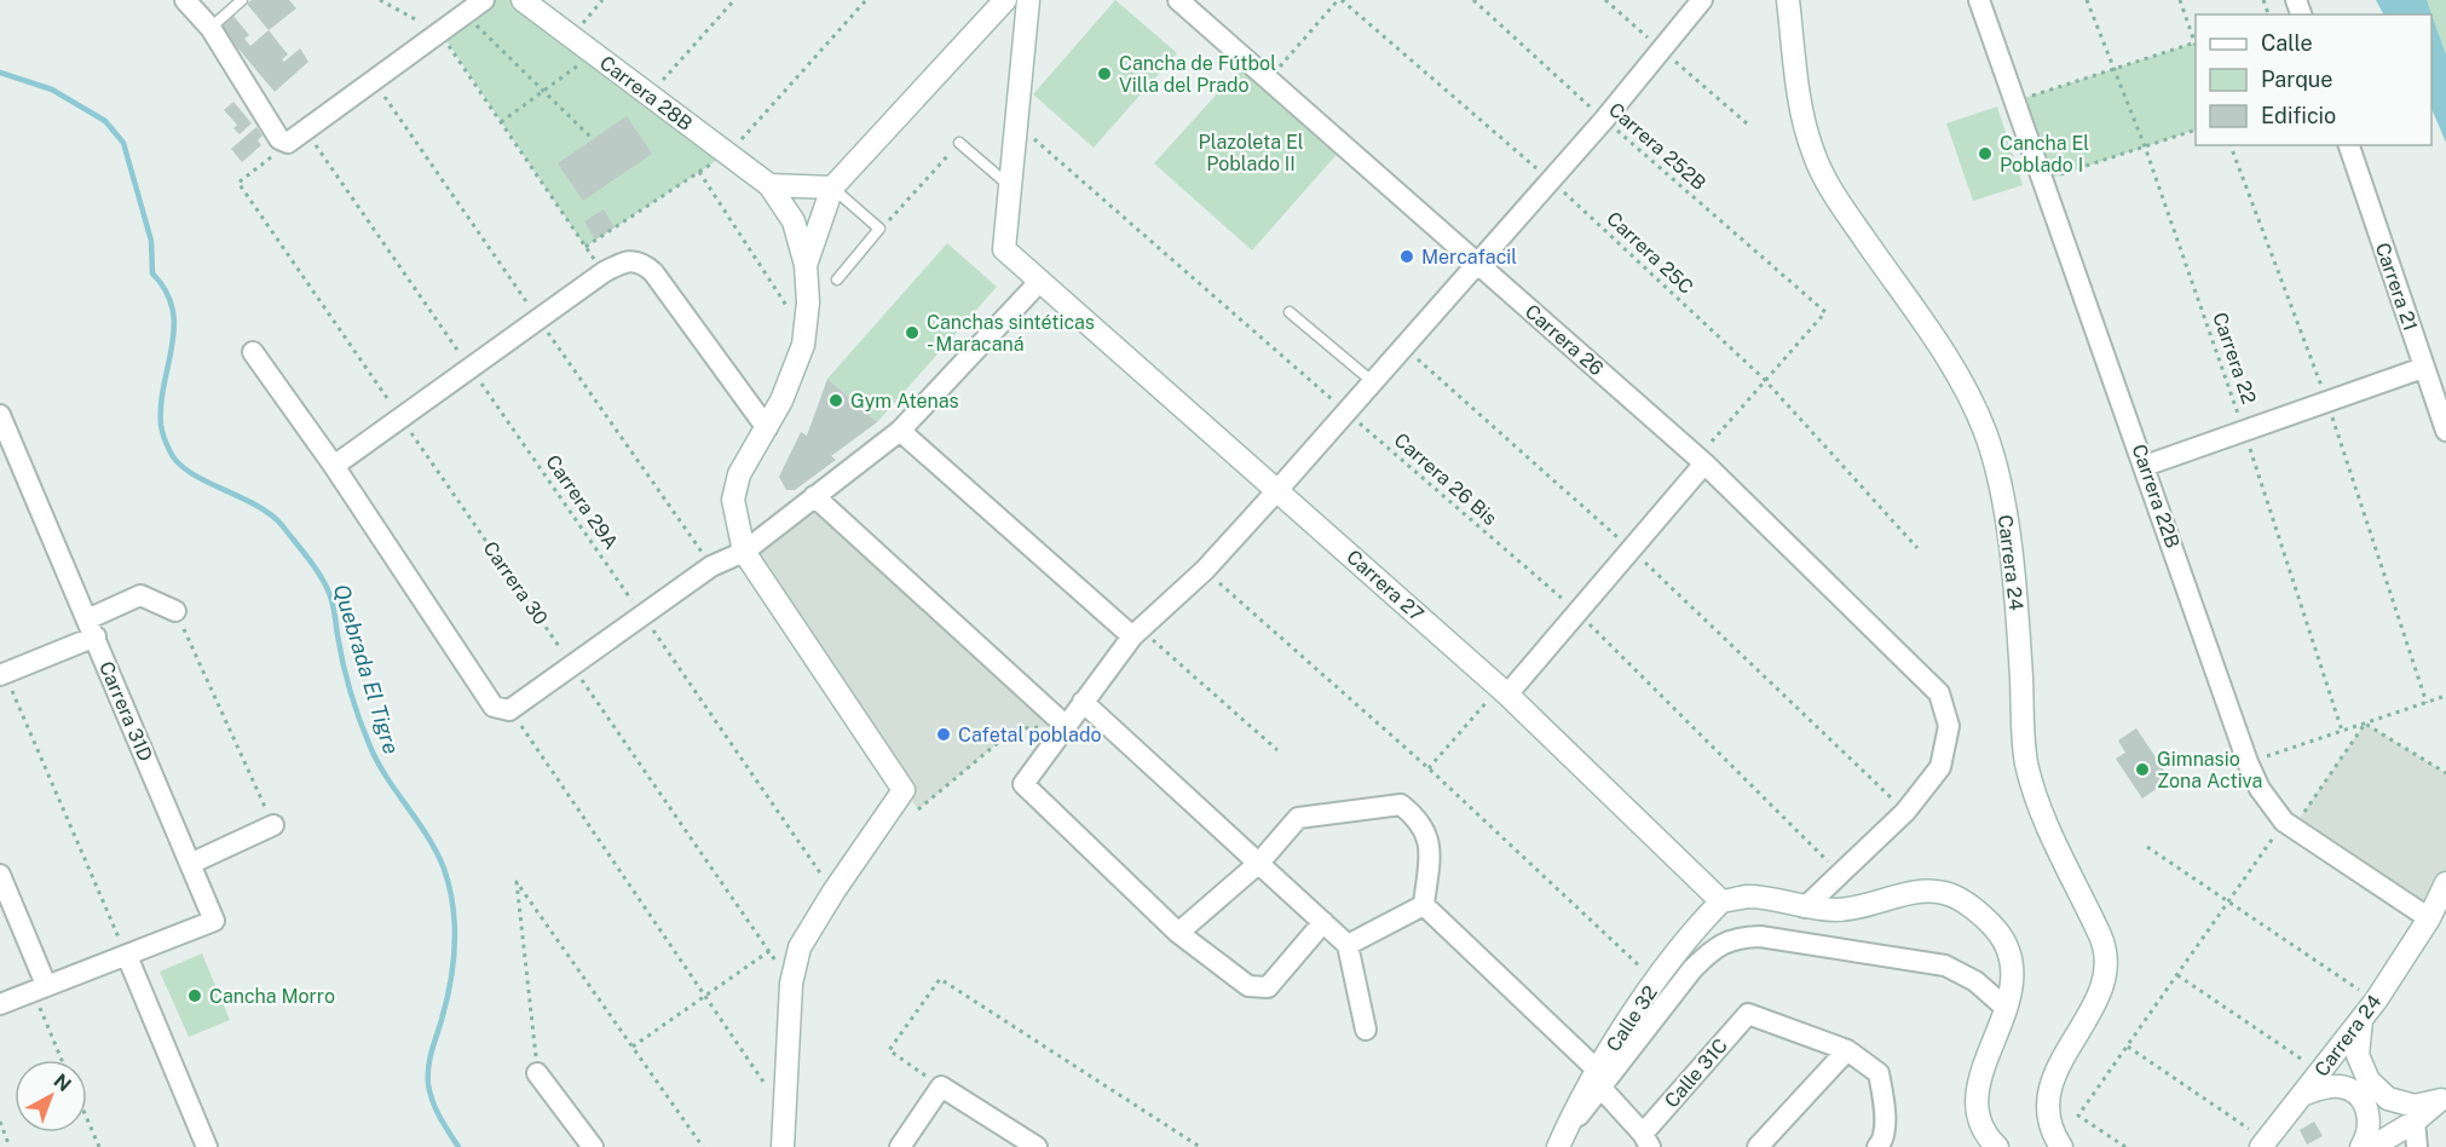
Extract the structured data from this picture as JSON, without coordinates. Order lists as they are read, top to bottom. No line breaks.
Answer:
{"streets":{"main road":["Carrera 28B","Carrera 24","Carrera 27","Calle 32"],"street":["Carrera 21","Carrera 26","Carrera 22B","Carrera 31D","Calle 31C"],"path":["Carrera 252B","Carrera 25C","Carrera 22","Carrera 26 Bis","Carrera 29A","Carrera 30"]},"crossings":[["Carrera 252B","Carrera 25C"],["Carrera 22B","Carrera 24"],["Carrera 27","Calle 32"]],"water":["Quebrada El Tigre"],"parks":["Plazoleta El Poblado II"],"places":["Cancha de Fútbol Villa del Prado","Cancha El Poblado I","Mercafacil","Canchas sintéticas - Maracaná","Gym Atenas","Cafetal poblado","Gimnasio Zona Activa","Cancha Morro"],"legend":["Calle","Parque","Edificio"],"north":"top right"}
